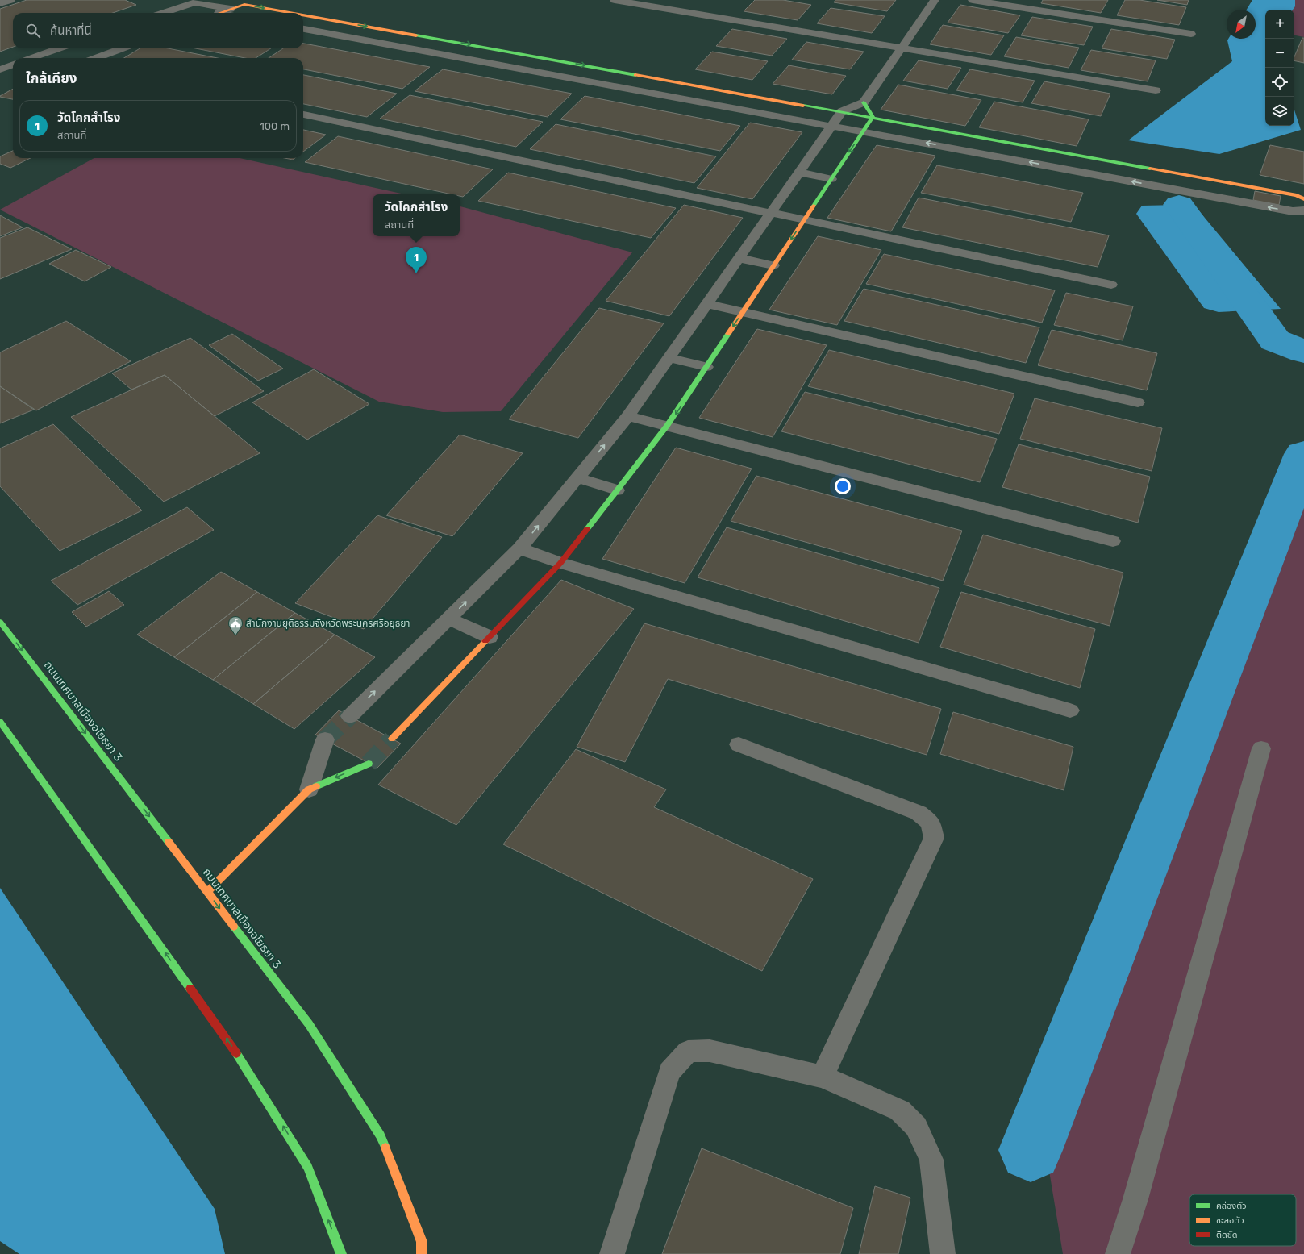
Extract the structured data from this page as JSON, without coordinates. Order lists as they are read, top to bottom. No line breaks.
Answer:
{"streets":{"street":["ถนนเทศบาลเมืองอโยธยา 3"]},"one_way":["ถนนเทศบาลเมืองอโยธยา 3"],"places":{"public building":["สำนักงานยุติธรรมจังหวัดพระนครศรีอยุธยา"]},"legend":["คล่องตัว","ชะลอตัว","ติดขัด"],"north":"bottom left","page":{"map_buttons":["+","−"],"search":"ค้นหาที่นี่","heading":"ใกล้เคียง","list":[{"mark":"1","name":"วัดโคกสำโรง","note":"สถานที่","value":"100 m"}],"popup":["วัดโคกสำโรง","สถานที่"],"pins":"1"}}
